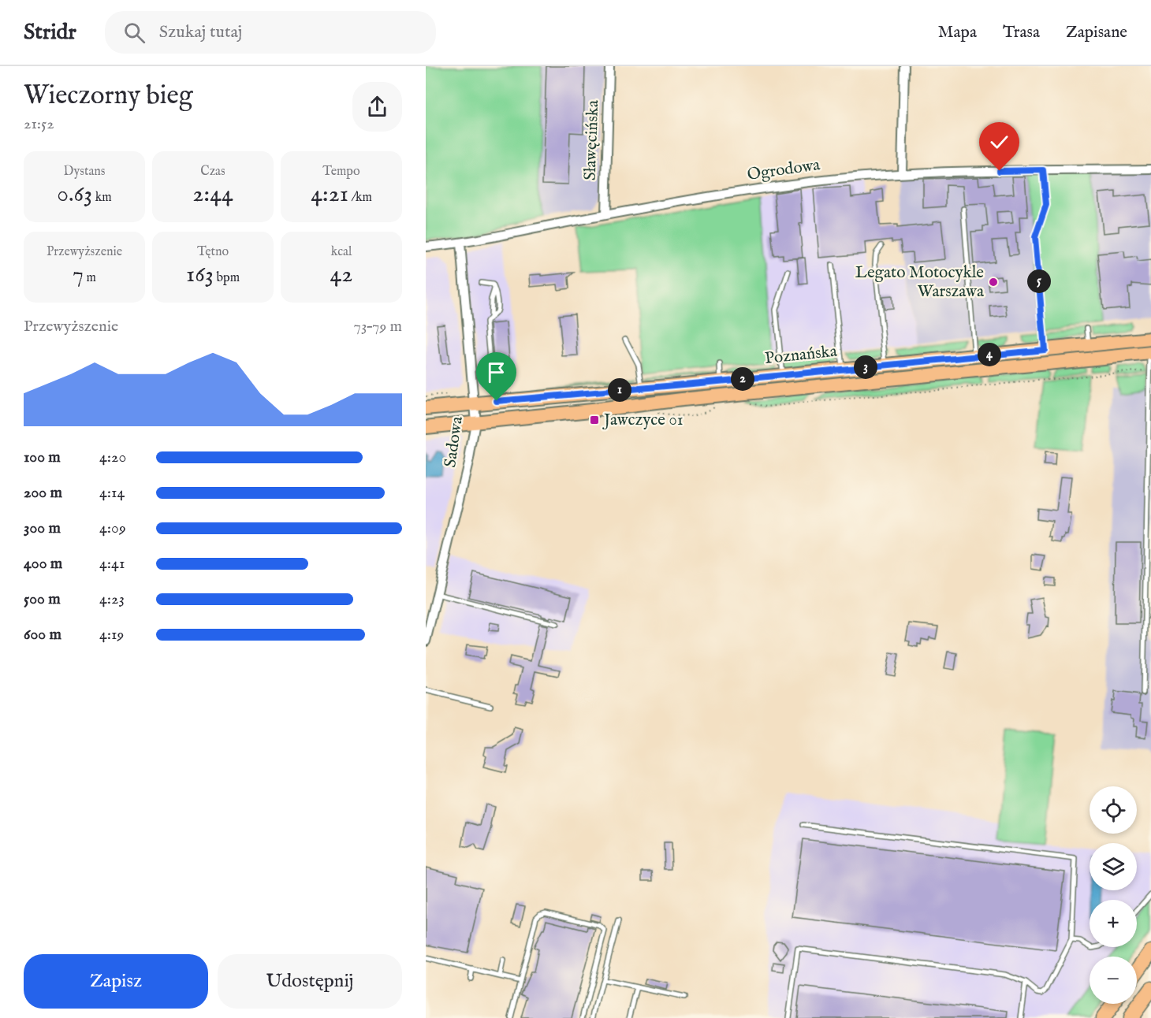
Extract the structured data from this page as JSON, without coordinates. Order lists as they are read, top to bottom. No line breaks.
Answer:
{"streets":{"main road":["Poznańska"],"street":["Sławęcińska","Ogrodowa","Sadowa"]},"crossings":[["Sławęcińska","Ogrodowa"],["Ogrodowa","Sadowa"],["Poznańska","Sadowa"]],"places":{"other":["Legato Motocykle Warszawa"],"transit":["Jawczyce 01"]},"page":{"header":"Stridr","search":"Szukaj tutaj","nav":["Mapa","Trasa","Zapisane"],"heading":["Wieczorny bieg","21:52"],"stats":[["Dystans","0.63 km"],["Czas","2:44"],["Tempo","4:21 /km"],["Przewyższenie","7 m"],["Tętno","163 bpm"],["kcal","42"]],"pins":["5","4","3","2","1"],"chart":["Przewyższenie","73–79 m"],"list":[{"name":"100 m","note":"4:20"},{"name":"200 m","note":"4:14"},{"name":"300 m","note":"4:09"},{"name":"400 m","note":"4:41"},{"name":"500 m","note":"4:23"},{"name":"600 m","note":"4:19"}],"map_buttons":["+","−"],"buttons":["Zapisz","Udostępnij"]}}
